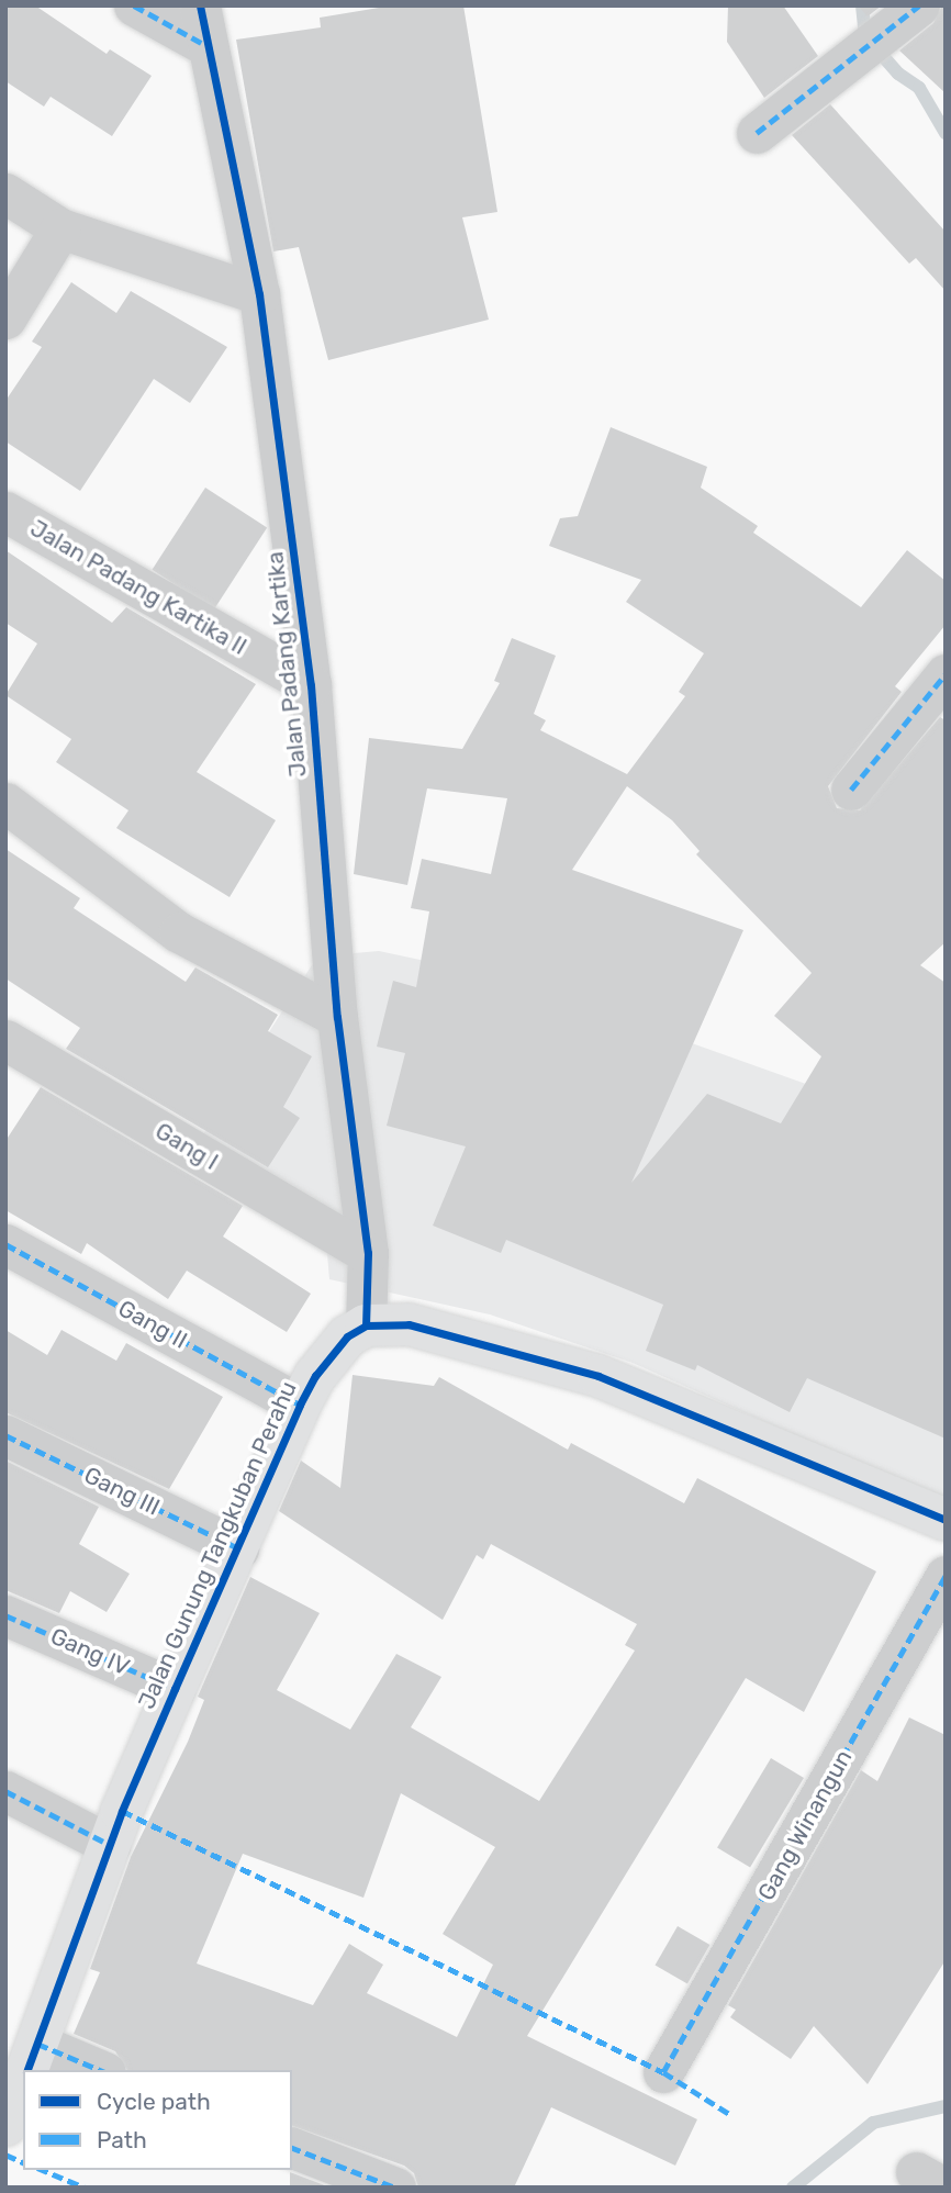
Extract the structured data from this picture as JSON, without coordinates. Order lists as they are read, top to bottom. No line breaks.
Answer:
{"streets":{"street":["Jalan Padang Kartika II","Jalan Padang Kartika","Gang I","Gang II","Gang III","Jalan Gunung Tangkuban Perahu","Gang IV","Gang Winangun"]},"crossings":[["Jalan Padang Kartika II","Jalan Padang Kartika"],["Jalan Padang Kartika","Gang I"],["Jalan Padang Kartika","Jalan Gunung Tangkuban Perahu"],["Gang II","Jalan Gunung Tangkuban Perahu"],["Gang III","Jalan Gunung Tangkuban Perahu"],["Jalan Gunung Tangkuban Perahu","Gang IV"]],"legend":["Cycle path","Path"]}
